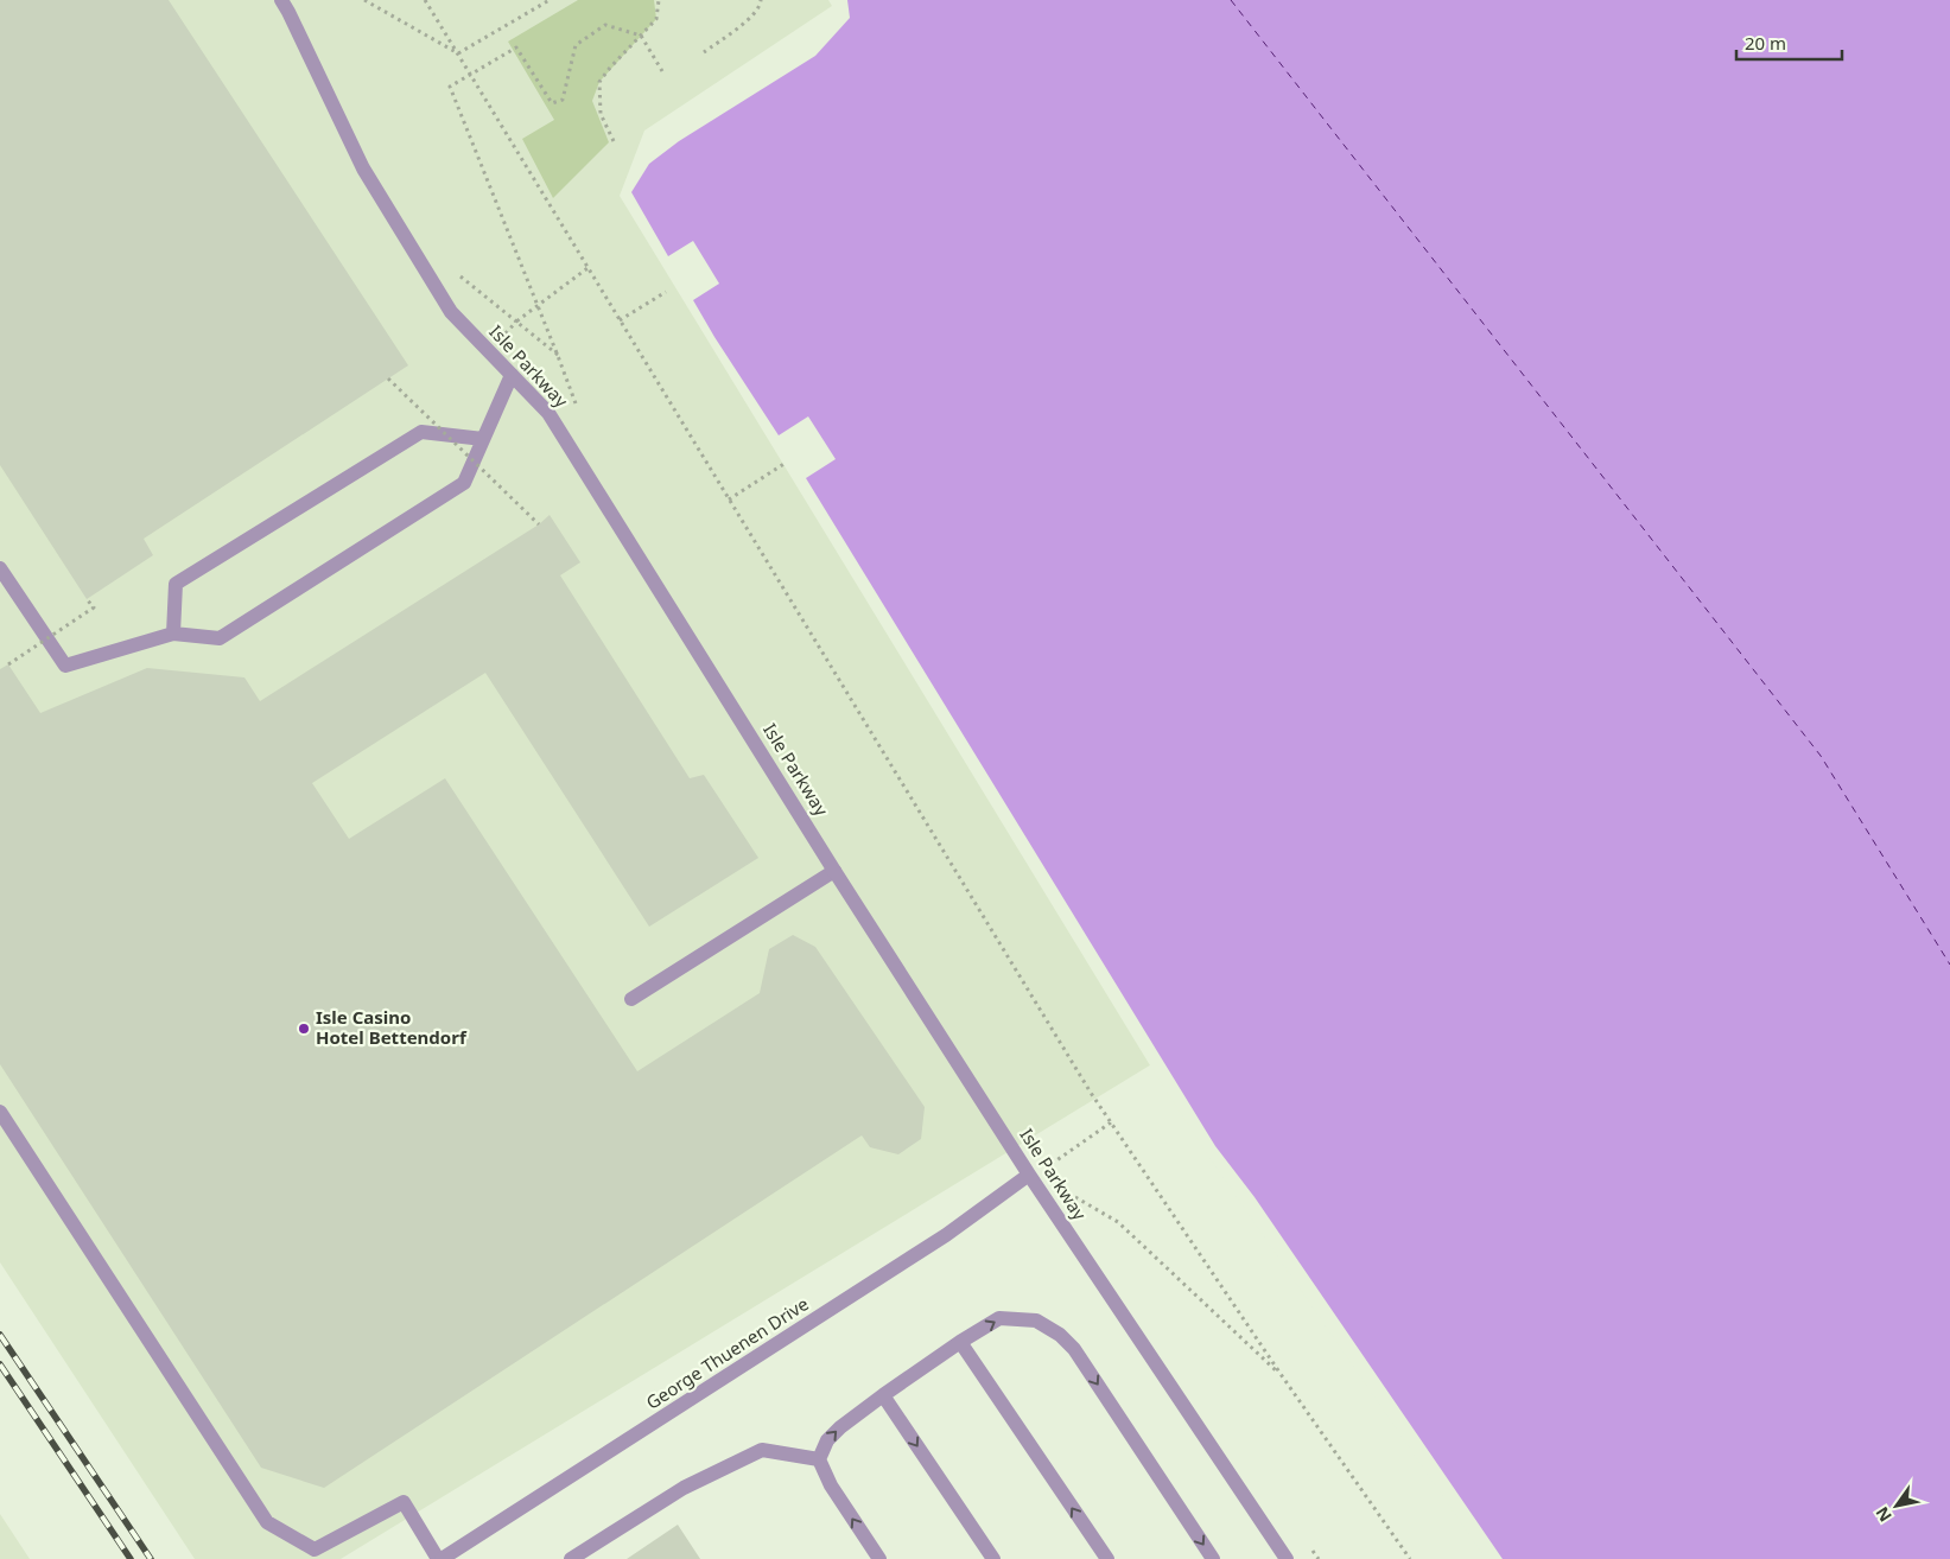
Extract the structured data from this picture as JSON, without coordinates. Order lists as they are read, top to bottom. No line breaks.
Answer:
{"streets":{"street":["Isle Parkway","George Thuenen Drive"]},"crossings":[["Isle Parkway","George Thuenen Drive"]],"places":["Isle Casino Hotel Bettendorf"],"scale_bar":"20 m","north":"bottom left"}
